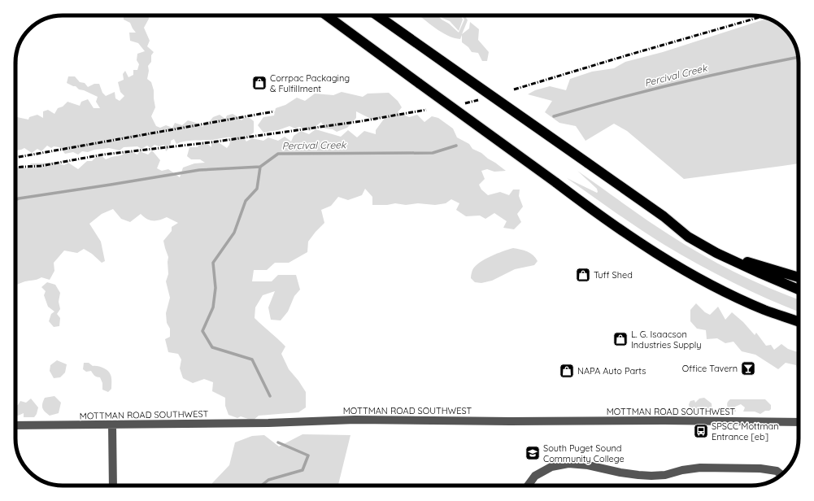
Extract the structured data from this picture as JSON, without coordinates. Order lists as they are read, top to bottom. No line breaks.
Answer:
{"streets":{"street":["MOTTMAN ROAD SOUTHWEST"]},"water":["Percival Creek"],"places":{"shop":["Corrpac Packaging & Fulfillment","Tuff Shed","L. G. Isaacson Industries Supply","NAPA Auto Parts"],"bar":["Office Tavern"],"bus stop":["SPSCC Mottman Entrance [eb]"],"school or university":["South Puget Sound Community College"]}}
